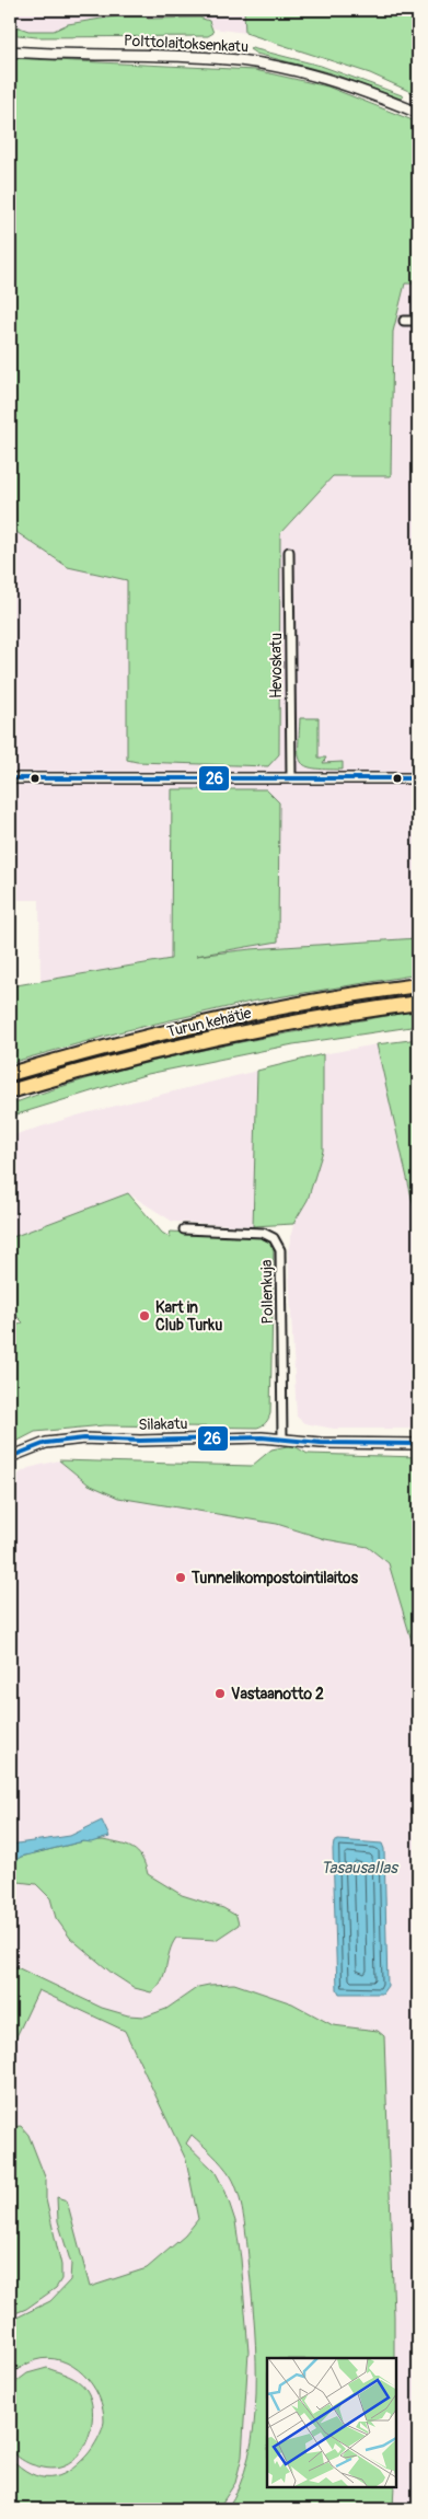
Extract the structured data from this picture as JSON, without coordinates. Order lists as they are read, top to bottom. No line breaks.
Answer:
{"streets":{"highway":["Turun kehätie"],"street":["Polttolaitoksenkatu","Hevoskatu","Pollenkuja","Silakatu"]},"crossings":[["Pollenkuja","Silakatu"]],"water":["Tasausallas"],"places":["Kart in Club Turku","Tunnelikompostointilaitos","Vastaanotto 2"],"lines":["transit line 26"]}
